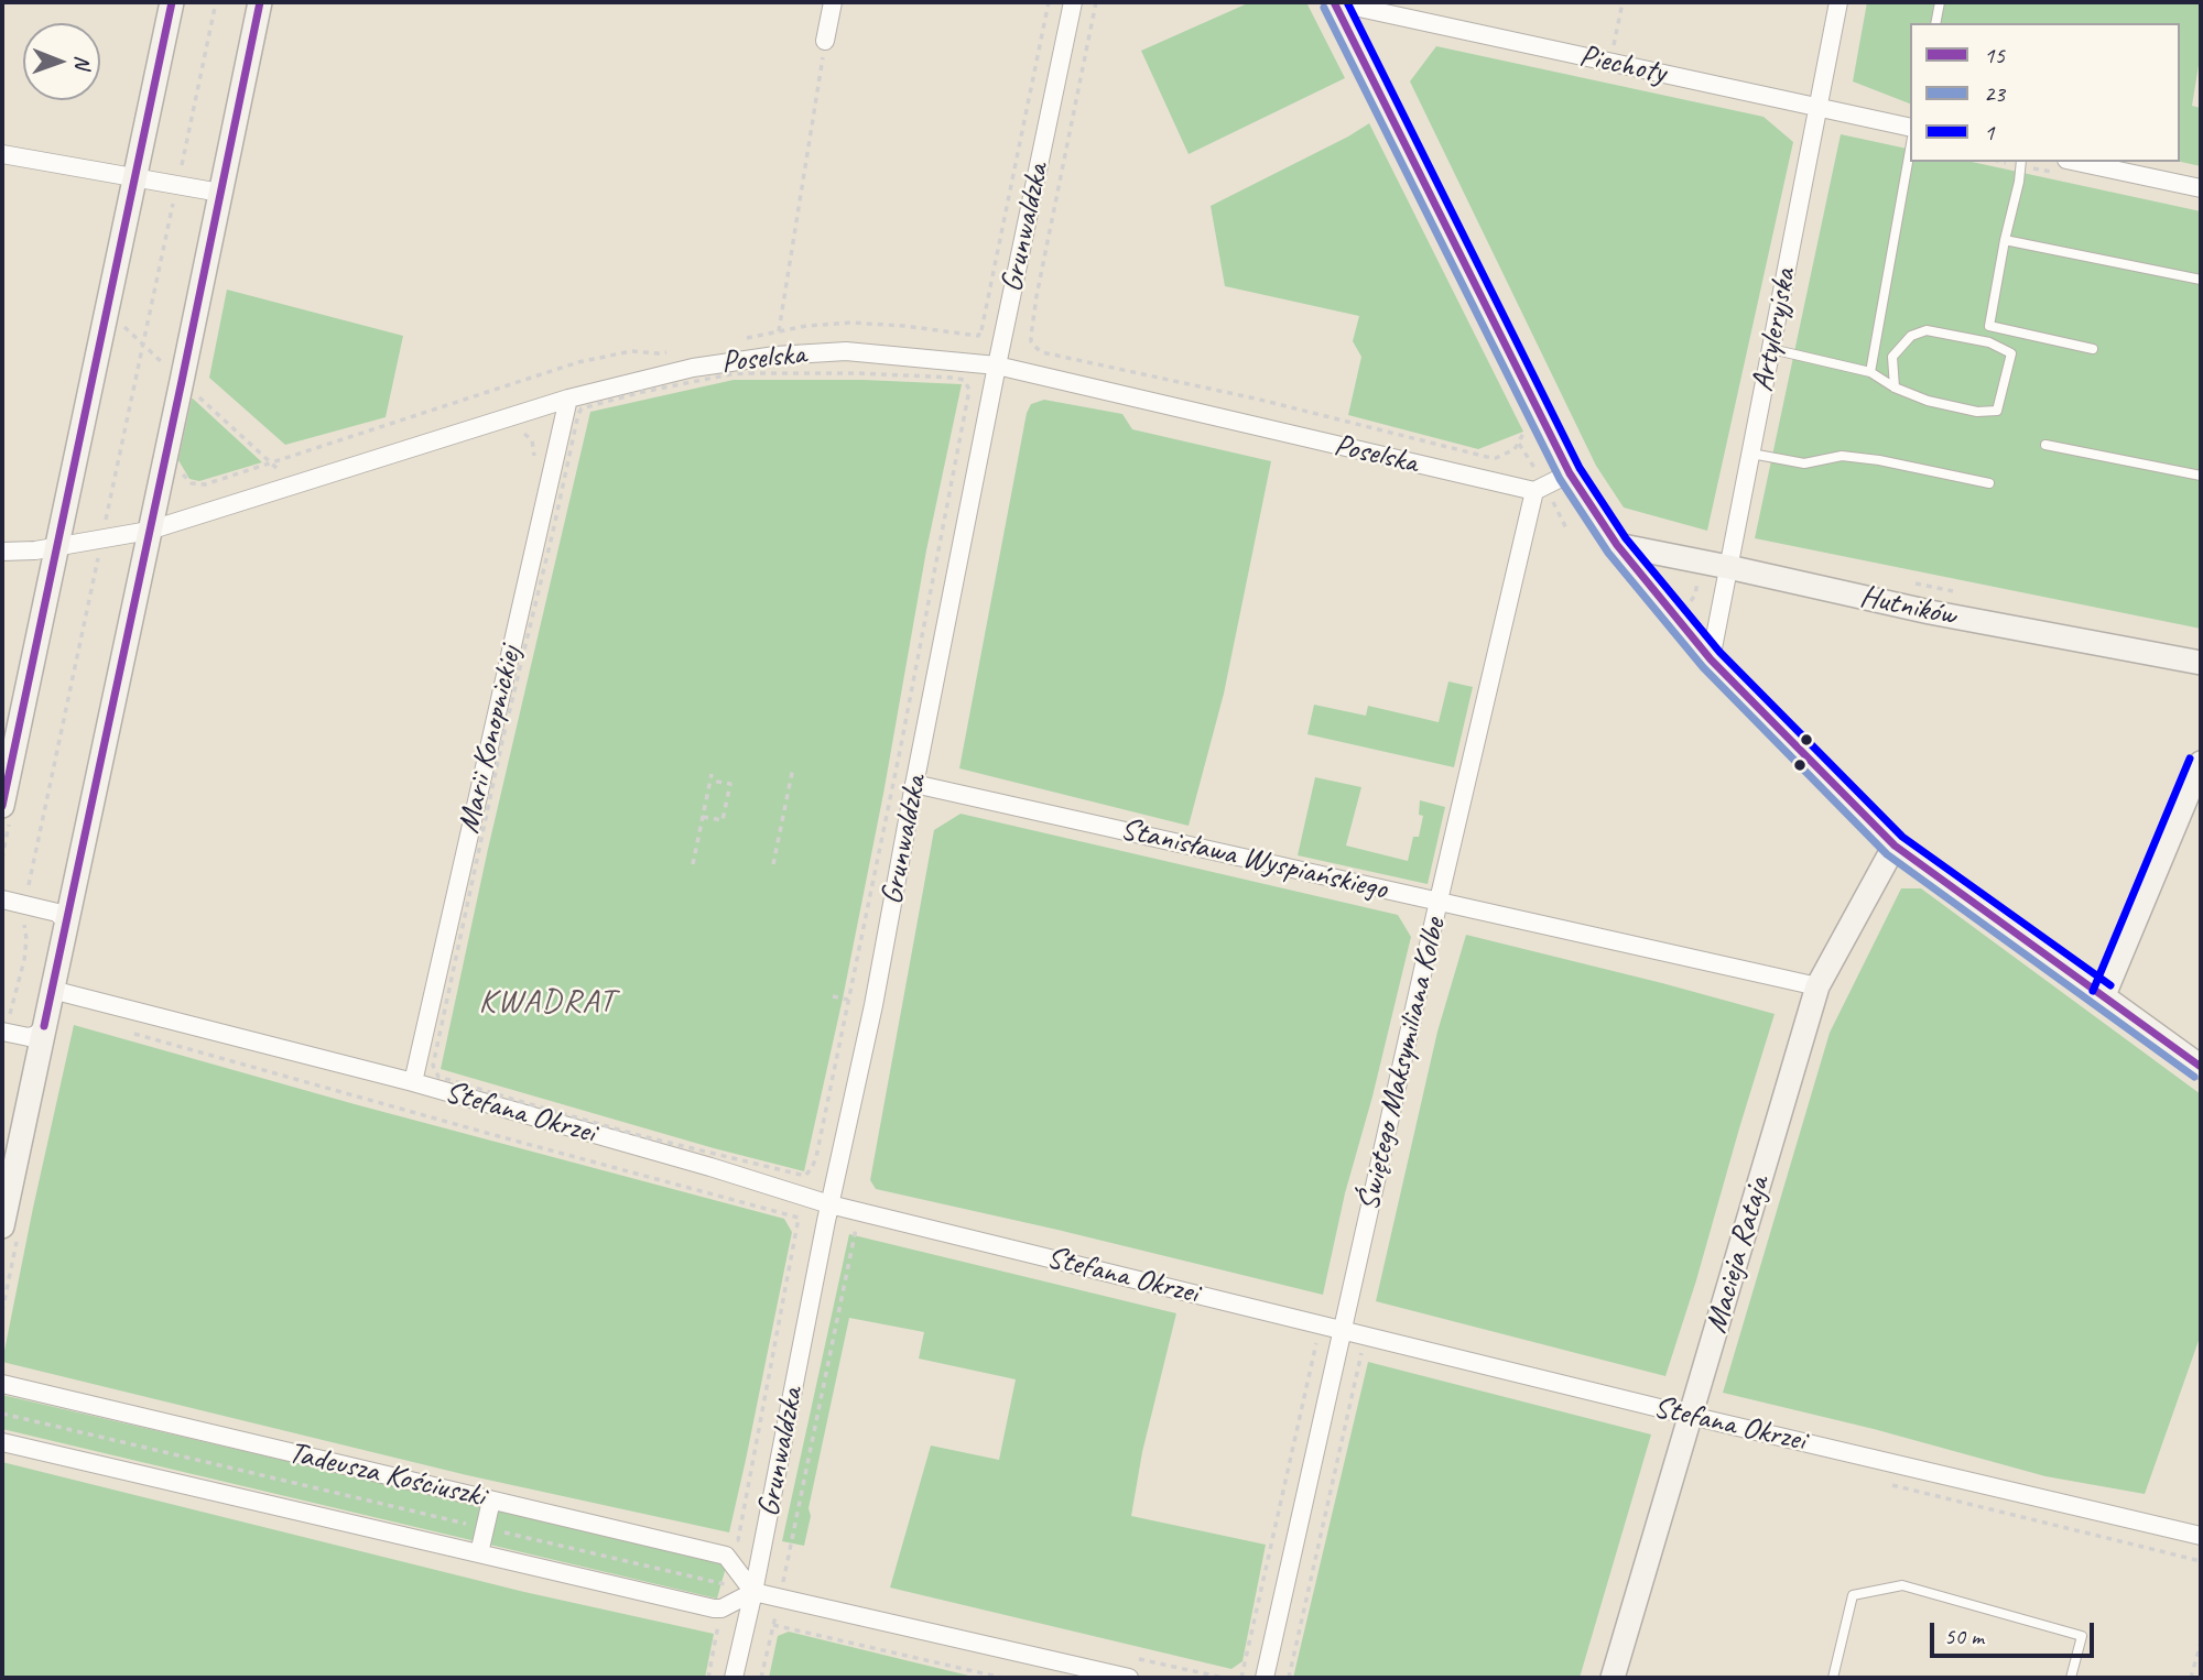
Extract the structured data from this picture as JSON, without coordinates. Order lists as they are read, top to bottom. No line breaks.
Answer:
{"streets":{"street":["Piechoty","Grunwaldzka","Artyleryjska","Poselska","Hutników","Marii Konopnickiej","Stanisława Wyspiańskiego","Świętego Maksymiliana Kolbe","Stefana Okrzei","Macieja Rataja","Tadeusza Kościuszki"]},"crossings":[["Piechoty","Artyleryjska"],["Grunwaldzka","Poselska"],["Grunwaldzka","Stanisława Wyspiańskiego"],["Grunwaldzka","Stefana Okrzei"],["Grunwaldzka","Tadeusza Kościuszki"],["Artyleryjska","Hutników"],["Poselska","Marii Konopnickiej"],["Poselska","Świętego Maksymiliana Kolbe"],["Marii Konopnickiej","Stefana Okrzei"],["Stanisława Wyspiańskiego","Świętego Maksymiliana Kolbe"],["Stanisława Wyspiańskiego","Macieja Rataja"],["Świętego Maksymiliana Kolbe","Stefana Okrzei"],["Stefana Okrzei","Macieja Rataja"]],"districts":["KWADRAT"],"lines":["transit line 15","transit line 1","transit line 23"],"legend":["15","23","1"],"scale_bar":"50 m","north":"right"}
